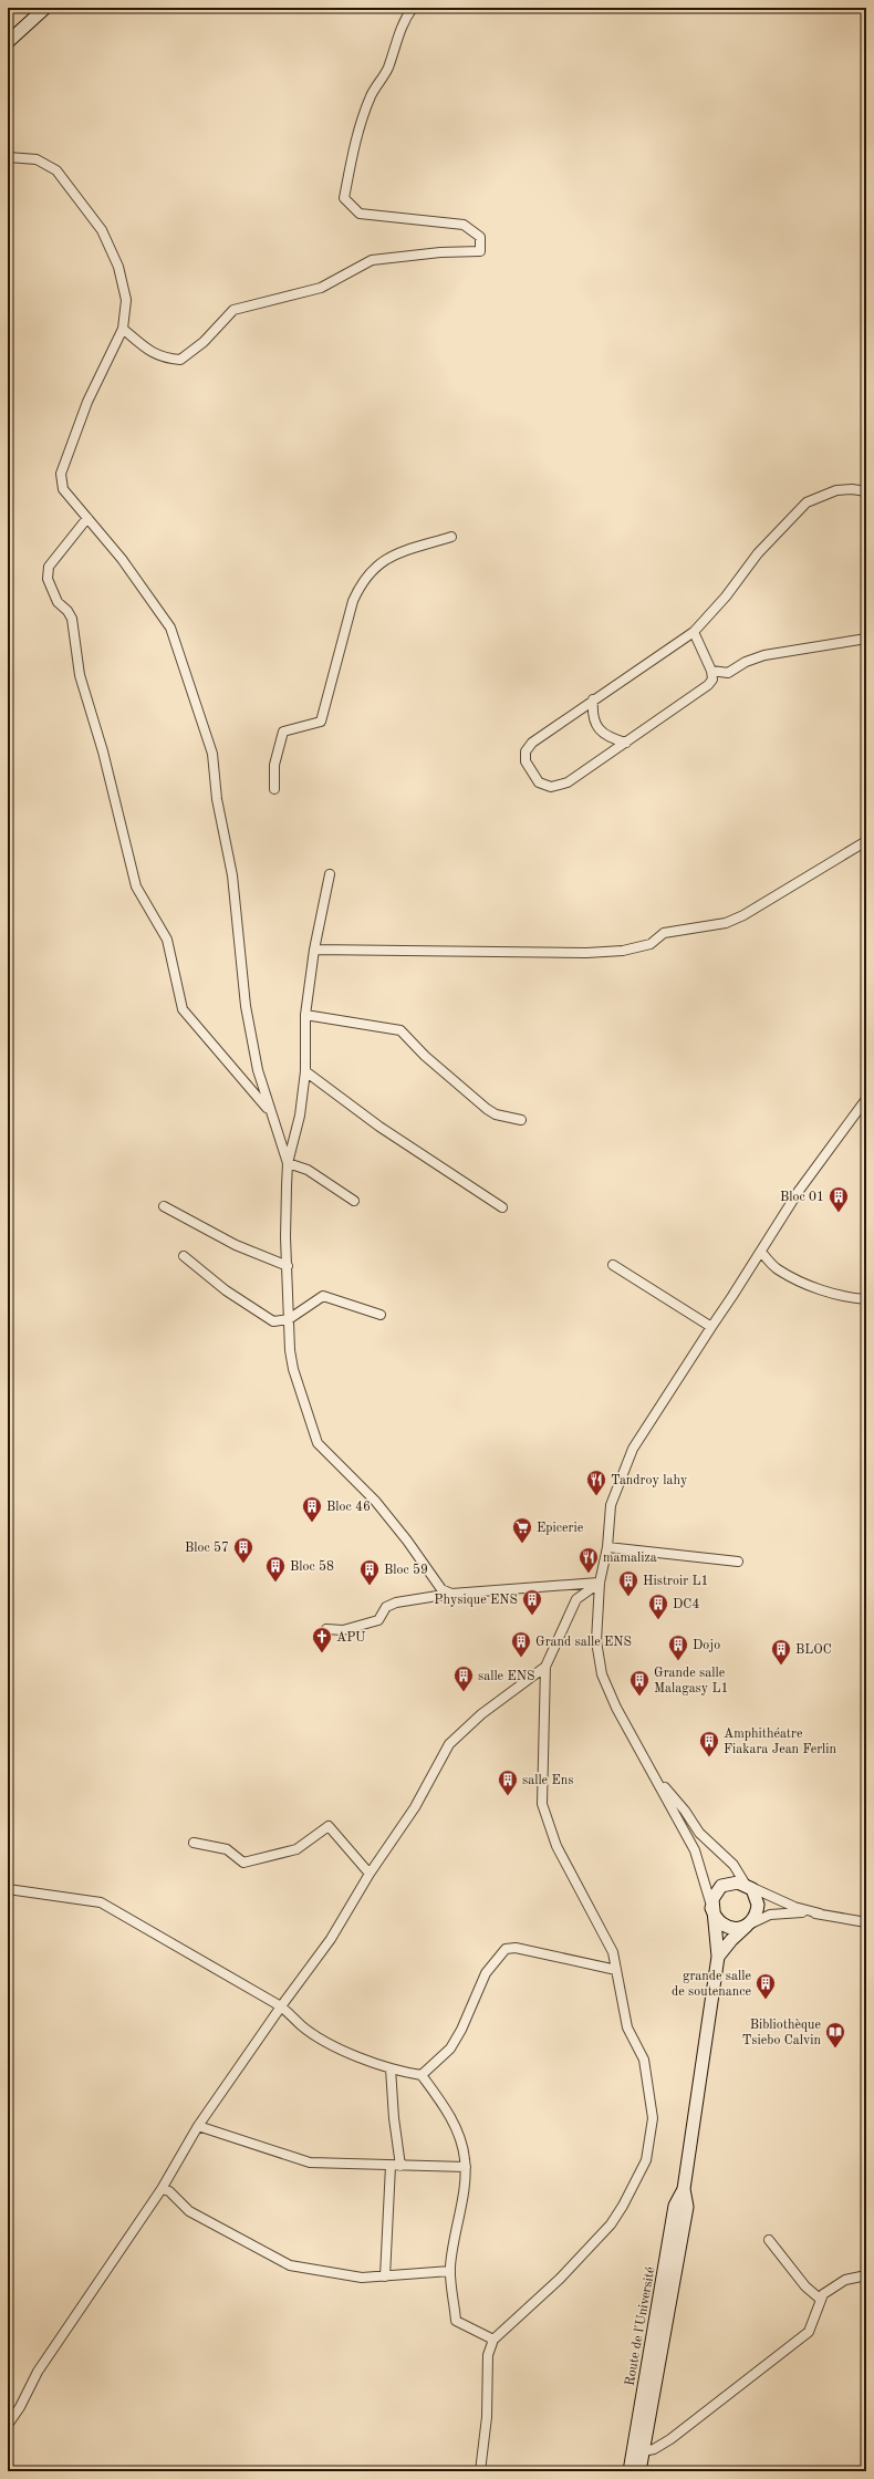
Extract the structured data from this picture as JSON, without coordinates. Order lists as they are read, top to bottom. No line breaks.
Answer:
{"streets":{"main road":["Route de l'Université"]},"places":{"building":["Bloc 01","Bloc 46","Bloc 57","Bloc 58","Bloc 59","Histroir L1","Physique ENS","DC4","Grand salle ENS","Dojo","BLOC","salle ENS","Grande salle Malagasy L1","Amphithéatre Fiakara Jean Ferlin","salle Ens","grande salle de soutenance"],"restaurant":["Tandroy lahy","mamaliza"],"supermarket":["Epicerie"],"church":["APU"],"library":["Bibliothèque Tsiebo Calvin"]}}
